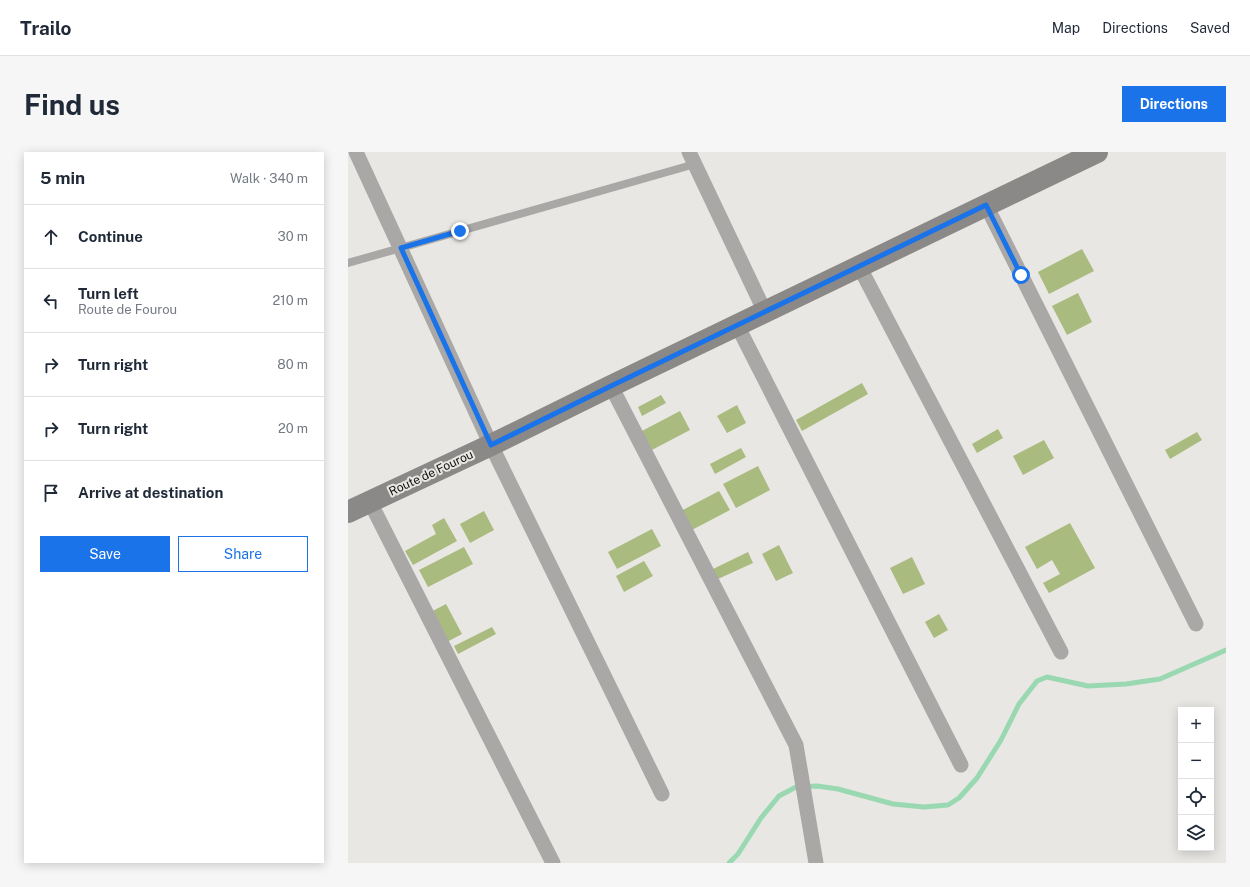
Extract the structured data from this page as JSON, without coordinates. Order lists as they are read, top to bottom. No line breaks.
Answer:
{"streets":{"main road":["Route de Fourou"]},"page":{"header":"Trailo","nav":["Map","Directions","Saved"],"buttons":["Directions",["Save","Share"]],"title":"Find us","heading":["5 min","Walk · 340 m"],"list":[["Continue","30 m"],["Turn left","Route de Fourou","210 m"],["Turn right","80 m"],["Turn right","20 m"],"Arrive at destination"],"map_buttons":["+","−"]}}
